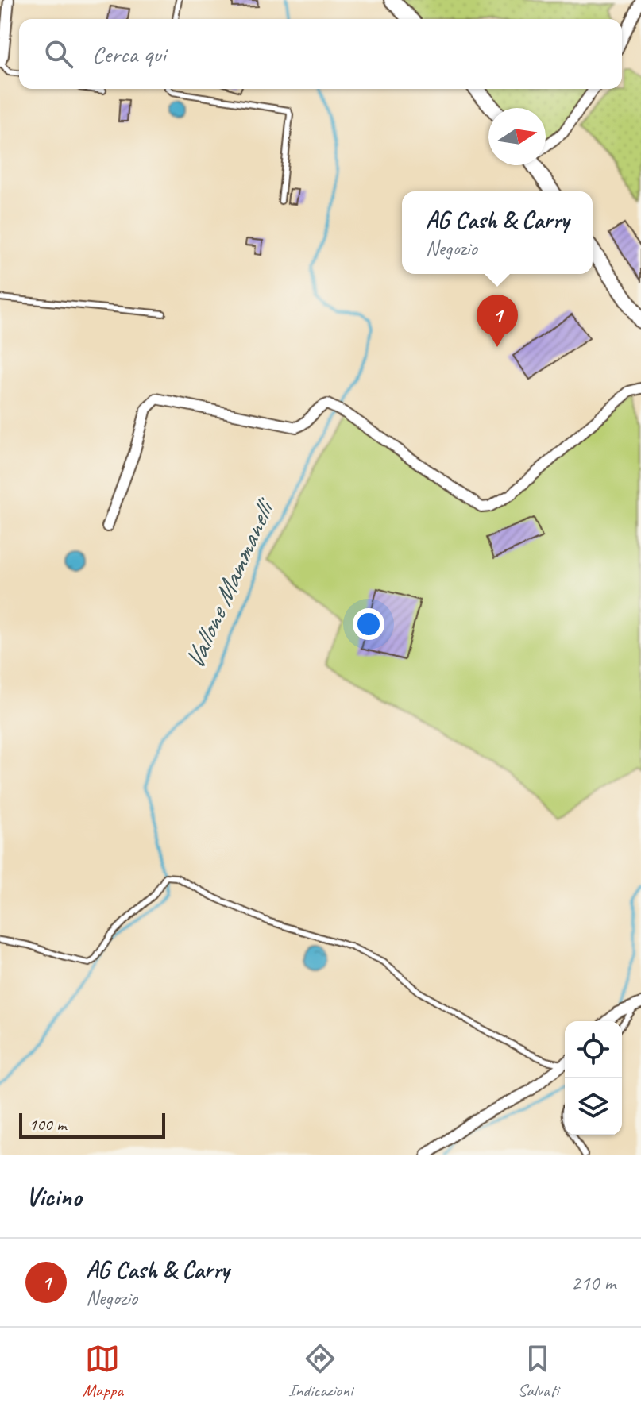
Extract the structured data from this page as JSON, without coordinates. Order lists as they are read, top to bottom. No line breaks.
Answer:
{"water":["Vallone Mammanelli"],"scale_bar":"100 m","north":"right","page":{"search":"Cerca qui","popup":["AG Cash & Carry","Negozio"],"pins":"1","scale":"100 m","heading":"Vicino","list":[{"mark":"1","name":"AG Cash & Carry","note":"Negozio","value":"210 m"}],"nav":["Mappa","Indicazioni","Salvati"]}}
